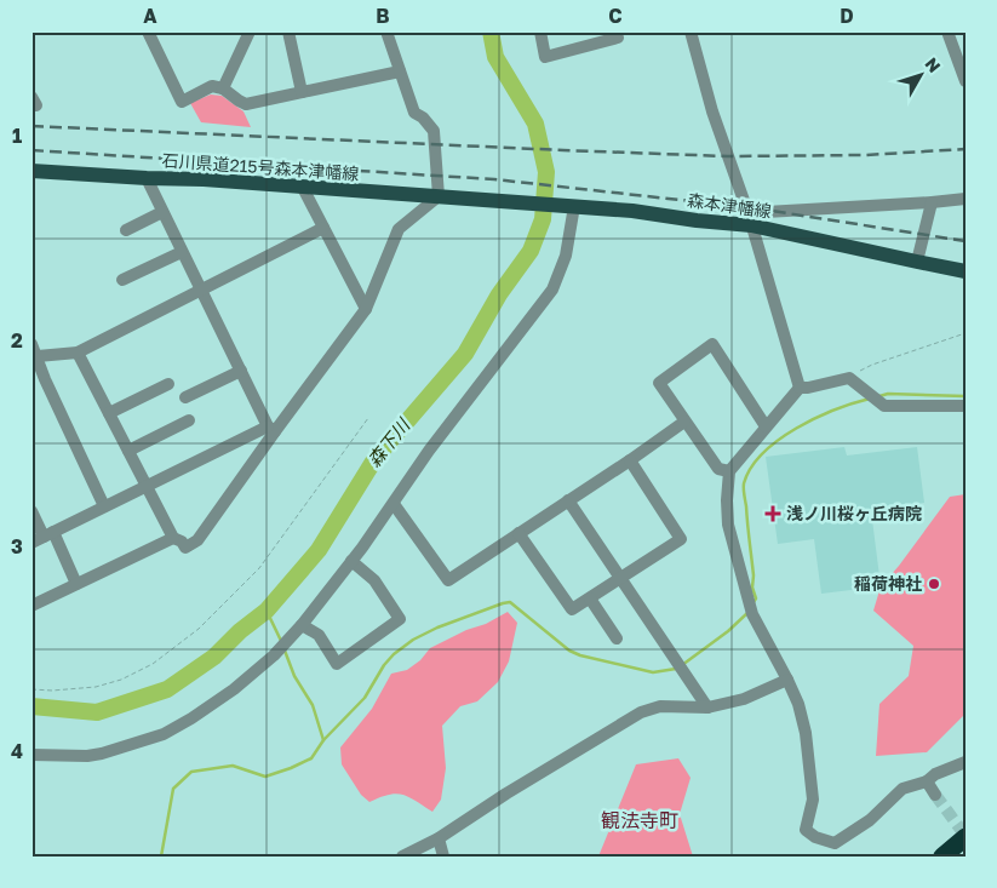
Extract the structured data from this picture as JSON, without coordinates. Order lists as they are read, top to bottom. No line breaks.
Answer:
{"streets":{"main road":["石川県道215号森本津幡線","森本津幡線"]},"crossings":[["石川県道215号森本津幡線","森本津幡線"]],"districts":["観法寺町"],"water":["森下川"],"places":{"health":["浅ノ川桜ヶ丘病院"],"other":["稲荷神社"]},"north":"top right","grid":{"columns":["A","B","C","D"],"rows":["1","2","3","4"]}}
